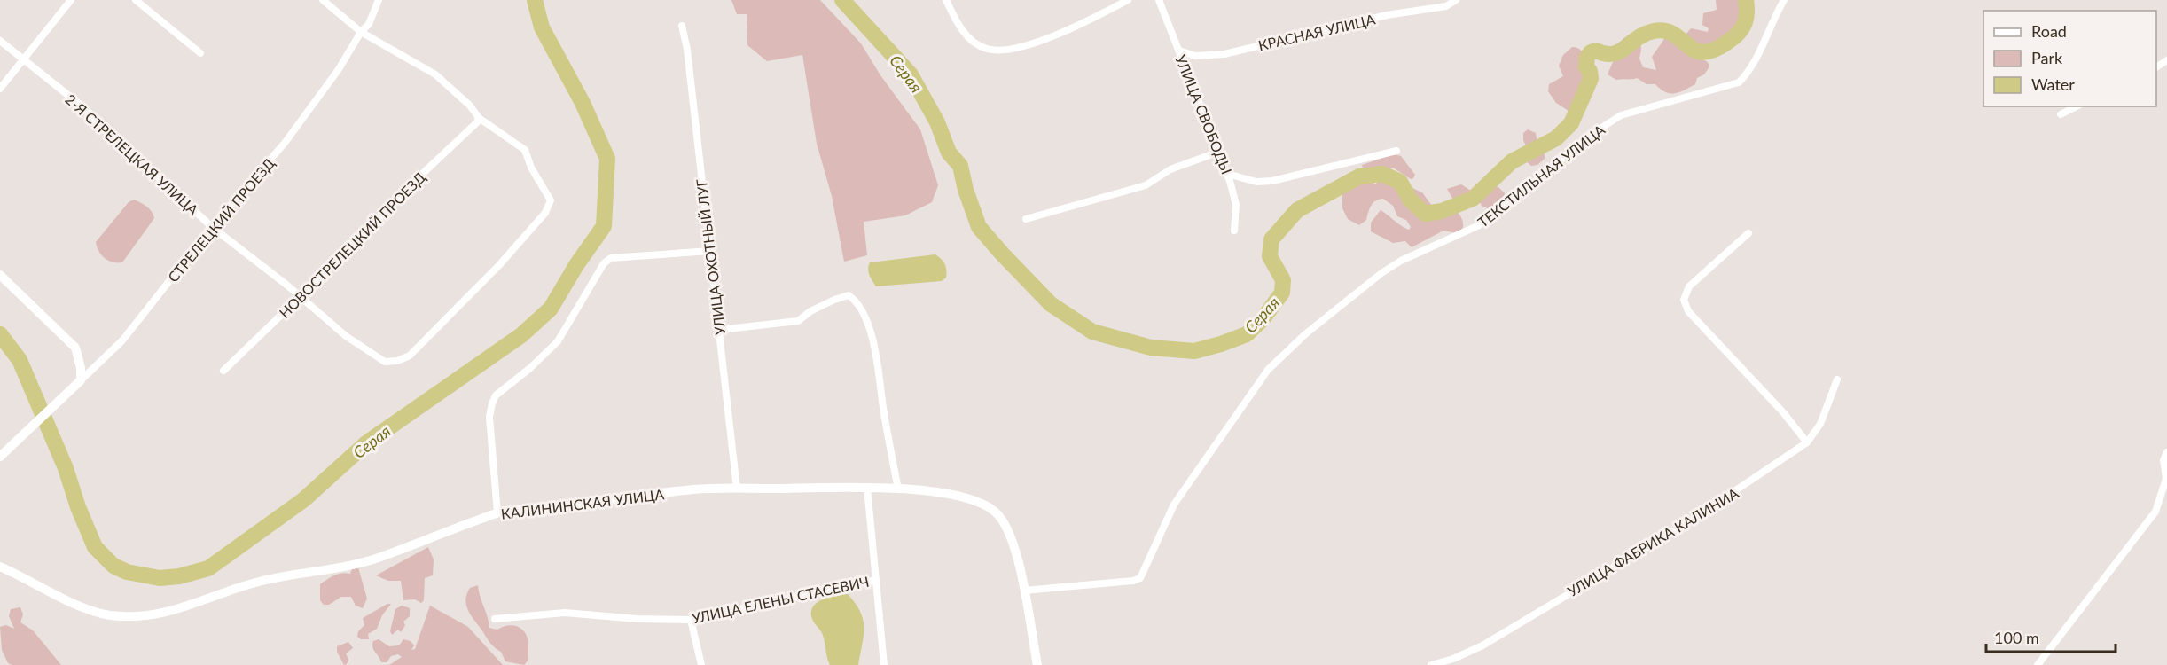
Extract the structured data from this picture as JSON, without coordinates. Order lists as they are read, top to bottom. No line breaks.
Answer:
{"streets":{"street":["КРАСНАЯ УЛИЦА","УЛИЦА СВОБОДЫ","2-Я СТРЕЛЕЦКАЯ УЛИЦА","ТЕКСТИЛЬНАЯ УЛИЦА","СТРЕЛЕЦКИЙ ПРОЕЗД","НОВОСТРЕЛЕЦКИЙ ПРОЕЗД","УЛИЦА ОХОТНЫЙ ЛУГ","КАЛИНИНСКАЯ УЛИЦА","УЛИЦА ФАБРИКА КАЛИНИА","УЛИЦА ЕЛЕНЫ СТАСЕВИЧ"]},"crossings":[["КРАСНАЯ УЛИЦА","УЛИЦА СВОБОДЫ"],["2-Я СТРЕЛЕЦКАЯ УЛИЦА","СТРЕЛЕЦКИЙ ПРОЕЗД"],["2-Я СТРЕЛЕЦКАЯ УЛИЦА","НОВОСТРЕЛЕЦКИЙ ПРОЕЗД"],["ТЕКСТИЛЬНАЯ УЛИЦА","КАЛИНИНСКАЯ УЛИЦА"],["УЛИЦА ОХОТНЫЙ ЛУГ","КАЛИНИНСКАЯ УЛИЦА"]],"water":["Серая"],"legend":["Road","Park","Water"],"scale_bar":"100 m"}
